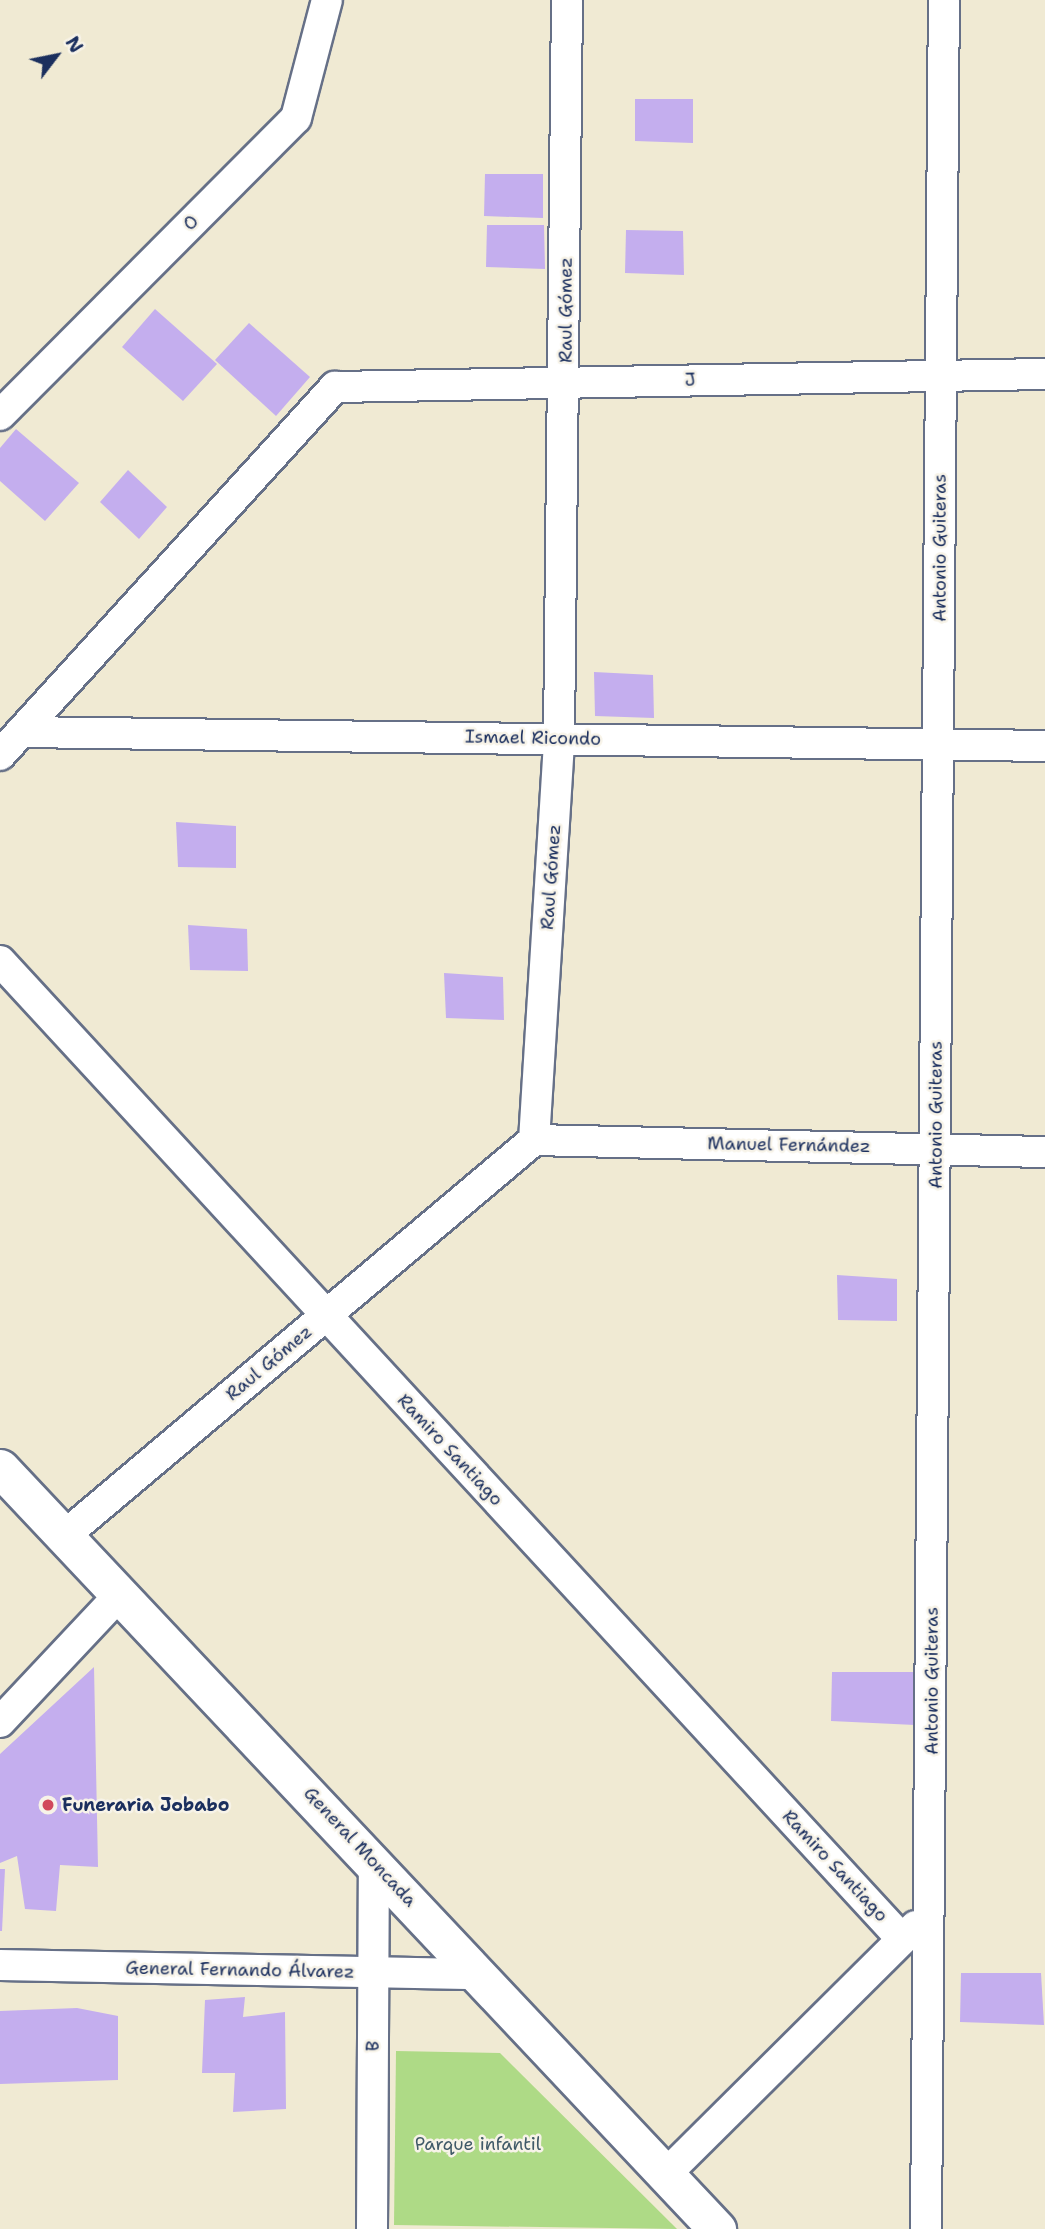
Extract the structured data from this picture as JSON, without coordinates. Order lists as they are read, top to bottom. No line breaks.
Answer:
{"streets":{"street":["O","Raul Gómez","J","Antonio Guiteras","Ismael Ricondo","Manuel Fernández","Ramiro Santiago","General Moncada","General Fernando Álvarez","B"]},"crossings":[["Raul Gómez","J"],["Raul Gómez","Ismael Ricondo"],["Raul Gómez","Manuel Fernández"],["Raul Gómez","Ramiro Santiago"],["Raul Gómez","General Moncada"],["J","Antonio Guiteras"],["J","Ismael Ricondo"],["Antonio Guiteras","Ismael Ricondo"],["Antonio Guiteras","Manuel Fernández"],["General Moncada","General Fernando Álvarez"],["General Moncada","B"],["General Fernando Álvarez","B"]],"parks":["Parque infantil"],"places":["Funeraria Jobabo"],"north":"top right"}
